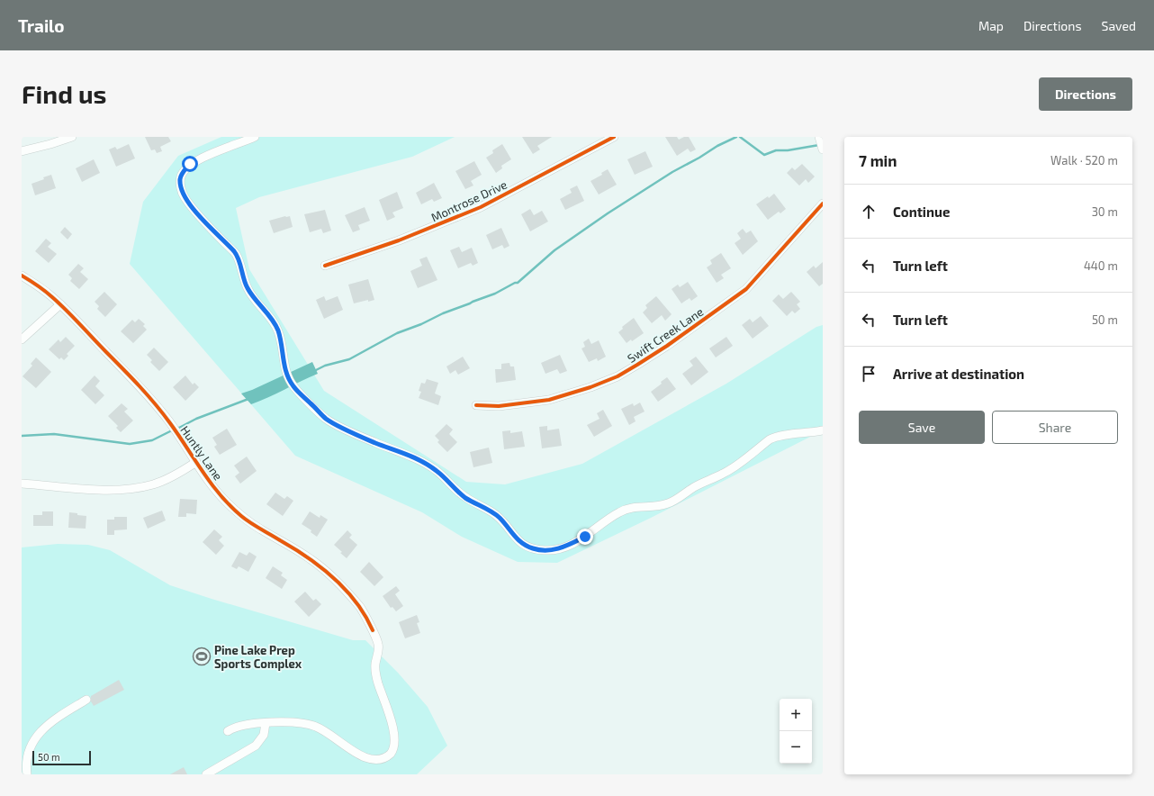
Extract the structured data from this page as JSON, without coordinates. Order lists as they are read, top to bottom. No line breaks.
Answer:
{"streets":{"street":["Montrose Drive","Swift Creek Lane","Huntly Lane"]},"places":{"sports":["Pine Lake Prep Sports Complex"]},"scale_bar":"50 m","page":{"header":"Trailo","nav":["Map","Directions","Saved"],"buttons":["Directions",["Save","Share"]],"title":"Find us","heading":["7 min","Walk · 520 m"],"list":[["Continue","30 m"],["Turn left","440 m"],["Turn left","50 m"],"Arrive at destination"],"map_buttons":["+","−"],"scale":"50 m"}}
